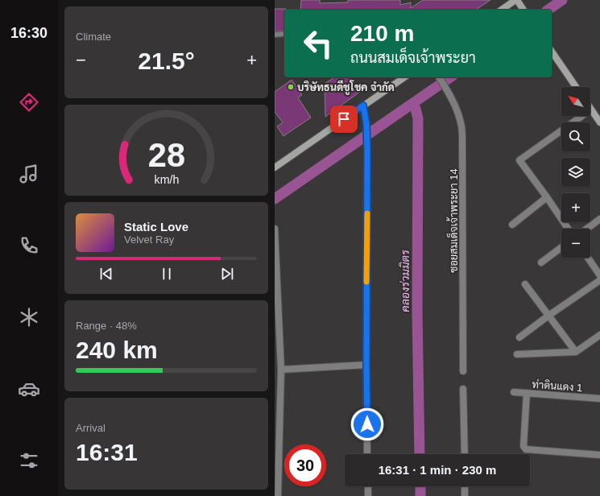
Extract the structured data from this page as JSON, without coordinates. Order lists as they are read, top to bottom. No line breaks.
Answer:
{"streets":{"street":["ซอยสมเด็จเจ้าพระยา 14","ท่าดินแดง 1"]},"water":["คลองร่วมมิตร"],"places":["บริษัทธนดีชูโชค จำกัด"],"north":"top left","page":{"tabs":"16:30","tile":["Climate",["Range · 48%","240 km"],["Arrival","16:31"]],"turn":["210 m","ถนนสมเด็จเจ้าพระยา"],"heat":["−","21.5°","+"],"map_buttons":["+","−"],"song":["Static Love","Velvet Ray"],"limit":"30","trip":"16:31 · 1 min · 230 m","gauge":["28","km/h"]}}
